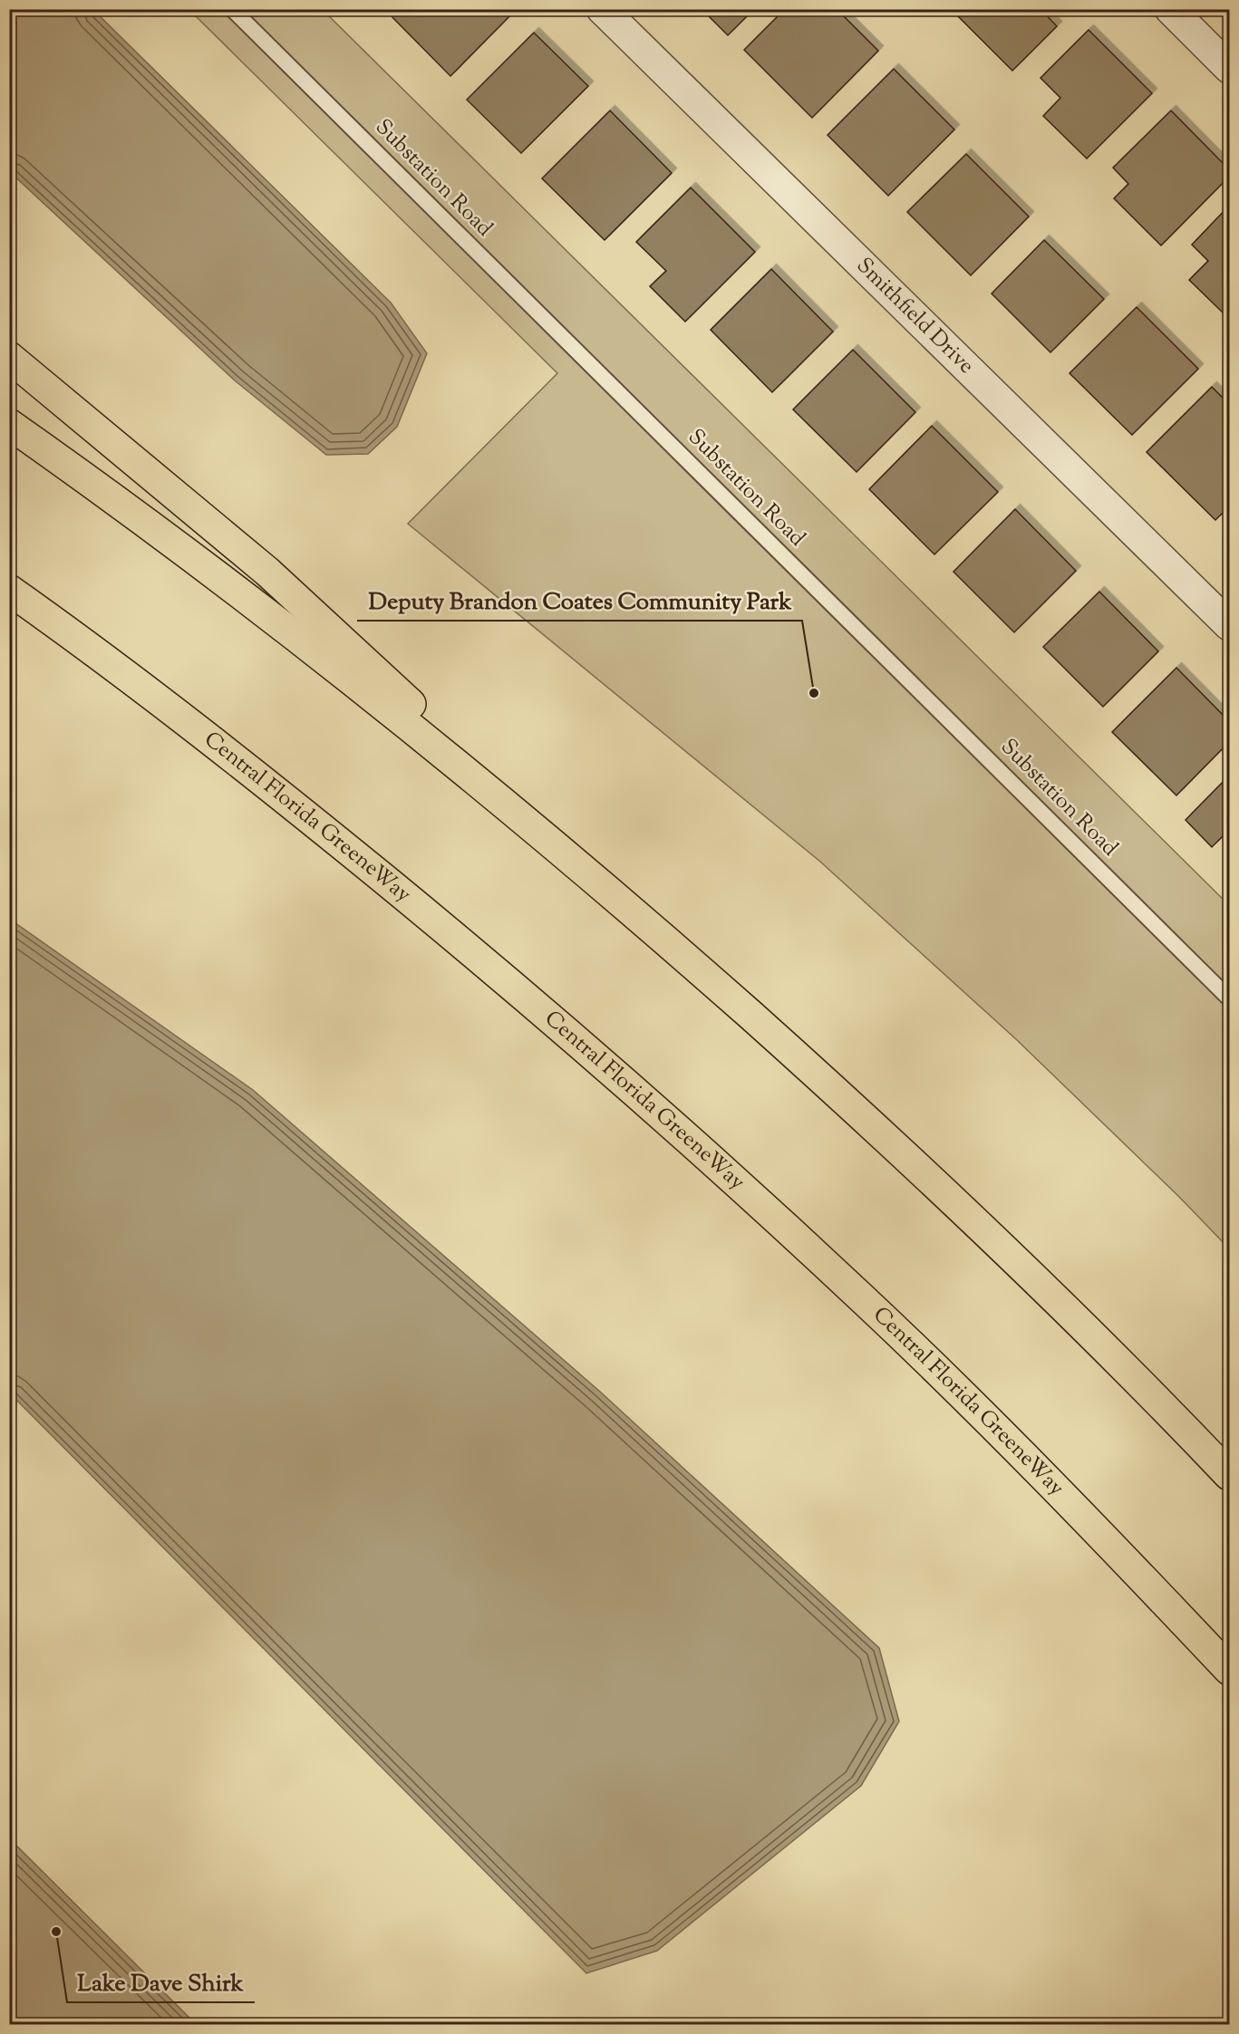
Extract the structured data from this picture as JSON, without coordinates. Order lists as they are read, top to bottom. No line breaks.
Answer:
{"streets":{"highway":["Central Florida GreeneWay"],"street":["Smithfield Drive"],"lane":["Substation Road"]},"places":["Deputy Brandon Coates Community Park","Lake Dave Shirk"]}
